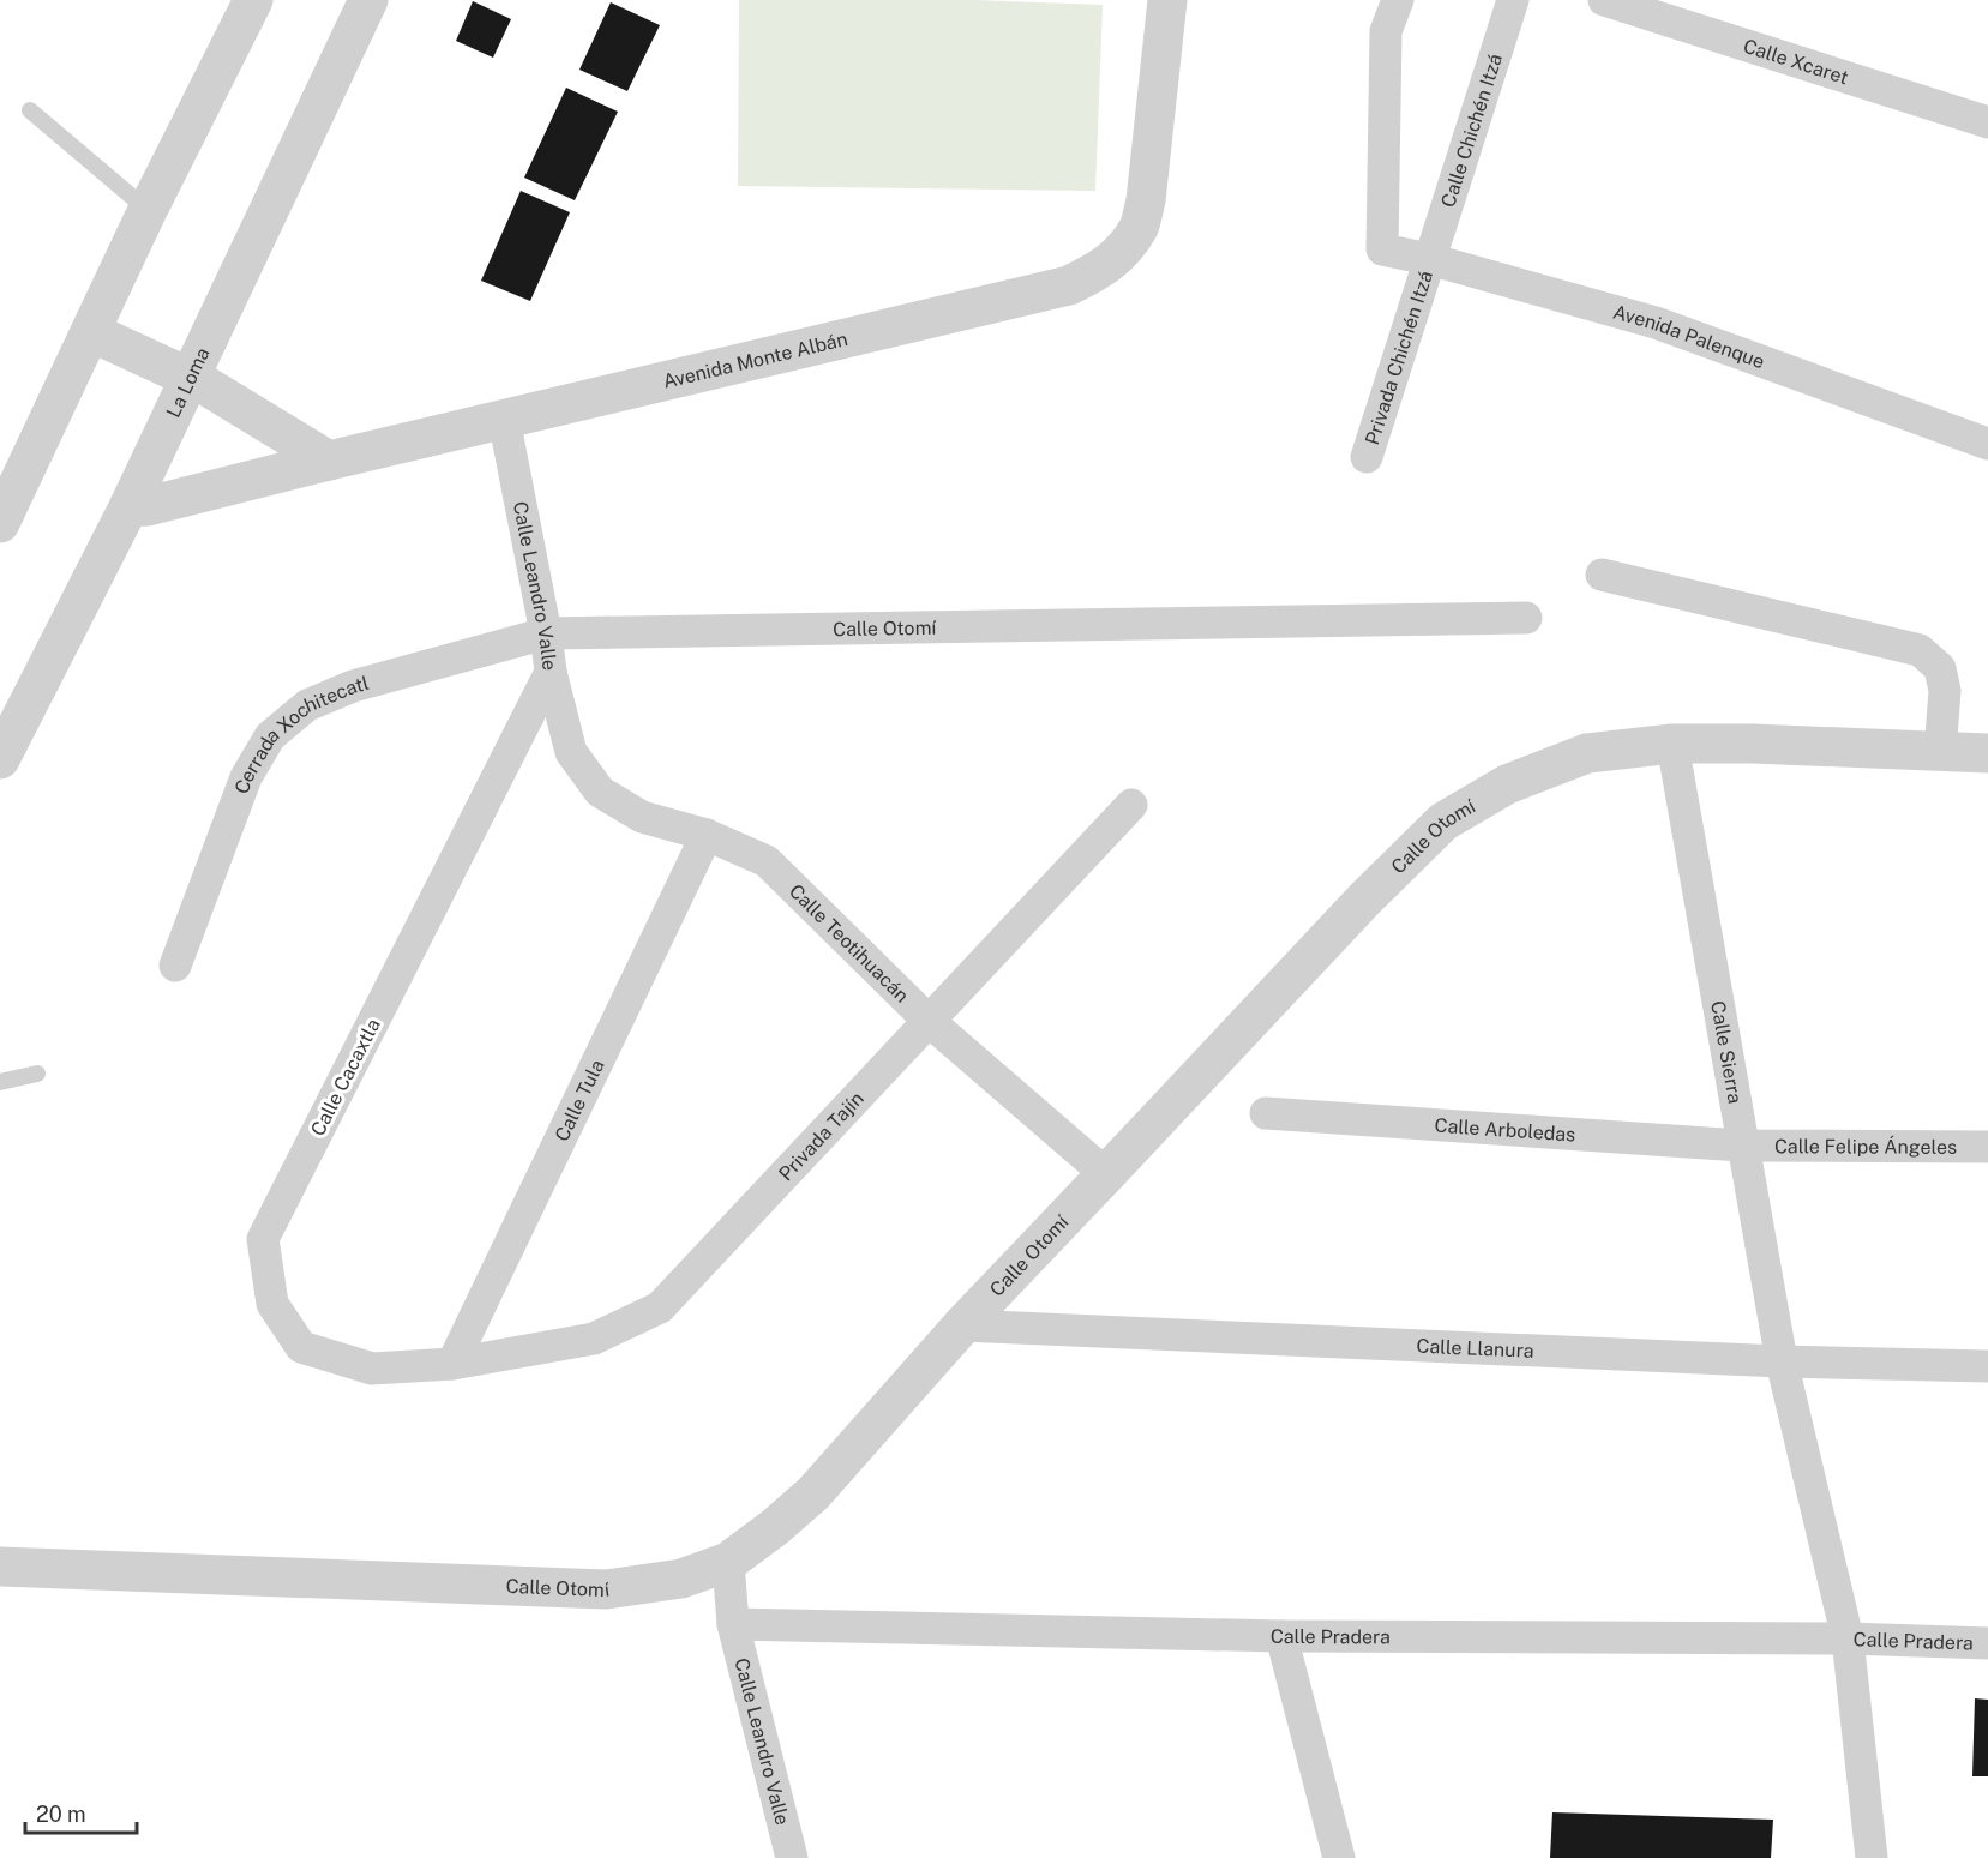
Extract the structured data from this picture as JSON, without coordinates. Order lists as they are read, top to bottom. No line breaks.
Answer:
{"streets":{"street":["Calle Xcaret","Calle Chichén Itzá","Avenida Palenque","Privada Chichén Itzá","Avenida Monte Albán","La Loma","Calle Leandro Valle","Calle Otomí","Cerrada Xochitecatl","Calle Teotihuacán","Calle Sierra","Calle Cacaxtla","Calle Tula","Calle Arboledas","Privada Tajín","Calle Felipe Ángeles","Calle Llanura","Calle Pradera"]},"crossings":[["Calle Chichén Itzá","Avenida Palenque"],["Calle Chichén Itzá","Privada Chichén Itzá"],["Avenida Palenque","Privada Chichén Itzá"],["Avenida Monte Albán","La Loma"],["Avenida Monte Albán","Calle Leandro Valle"],["Calle Leandro Valle","Calle Otomí"],["Calle Leandro Valle","Cerrada Xochitecatl"],["Calle Leandro Valle","Calle Teotihuacán"],["Calle Leandro Valle","Calle Cacaxtla"],["Calle Leandro Valle","Calle Pradera"],["Calle Otomí","Cerrada Xochitecatl"],["Calle Otomí","Calle Teotihuacán"],["Calle Otomí","Calle Sierra"],["Calle Otomí","Calle Llanura"],["Calle Teotihuacán","Calle Tula"],["Calle Teotihuacán","Privada Tajín"],["Calle Sierra","Calle Arboledas"],["Calle Sierra","Calle Felipe Ángeles"],["Calle Sierra","Calle Llanura"],["Calle Sierra","Calle Pradera"],["Calle Cacaxtla","Calle Tula"],["Calle Cacaxtla","Privada Tajín"],["Calle Tula","Privada Tajín"],["Calle Arboledas","Calle Felipe Ángeles"]],"scale_bar":"20 m"}
